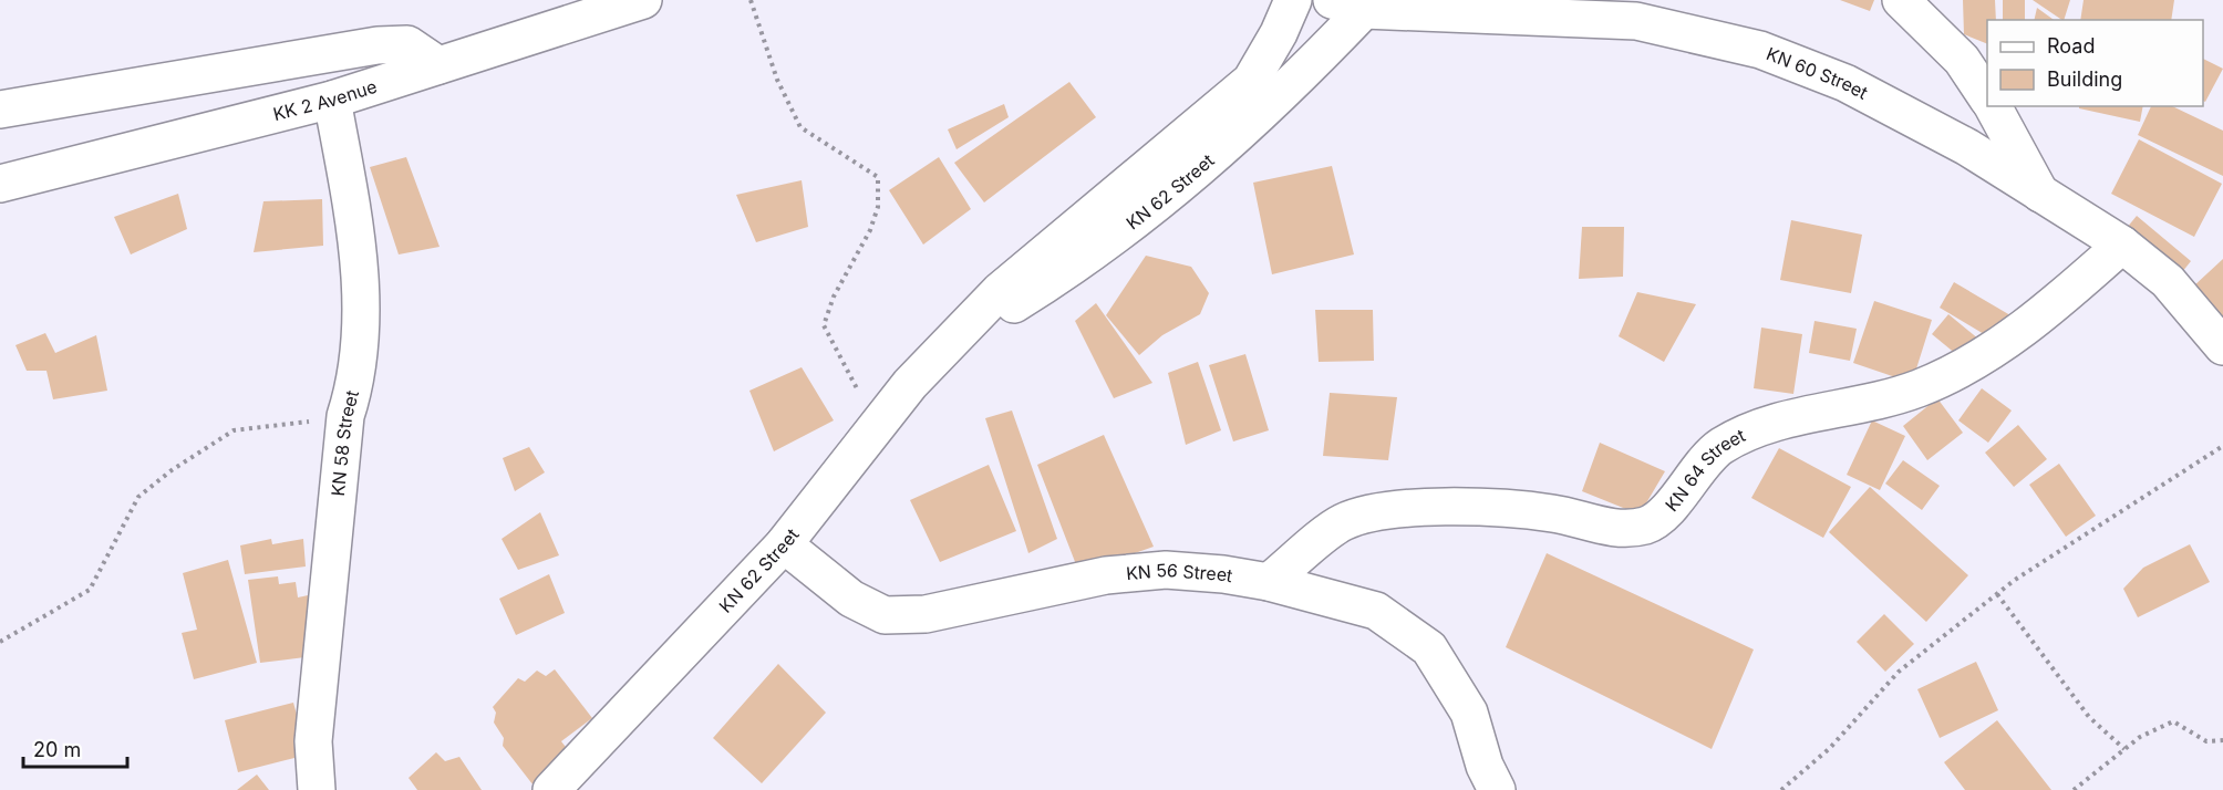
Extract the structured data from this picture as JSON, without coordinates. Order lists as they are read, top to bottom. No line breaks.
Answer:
{"streets":{"street":["KN 60 Street","KK 2 Avenue","KN 62 Street","KN 58 Street","KN 64 Street","KN 56 Street"]},"crossings":[["KN 60 Street","KN 62 Street"],["KN 60 Street","KN 64 Street"],["KK 2 Avenue","KN 58 Street"],["KN 62 Street","KN 56 Street"],["KN 64 Street","KN 56 Street"]],"legend":["Road","Building"],"scale_bar":"20 m"}
